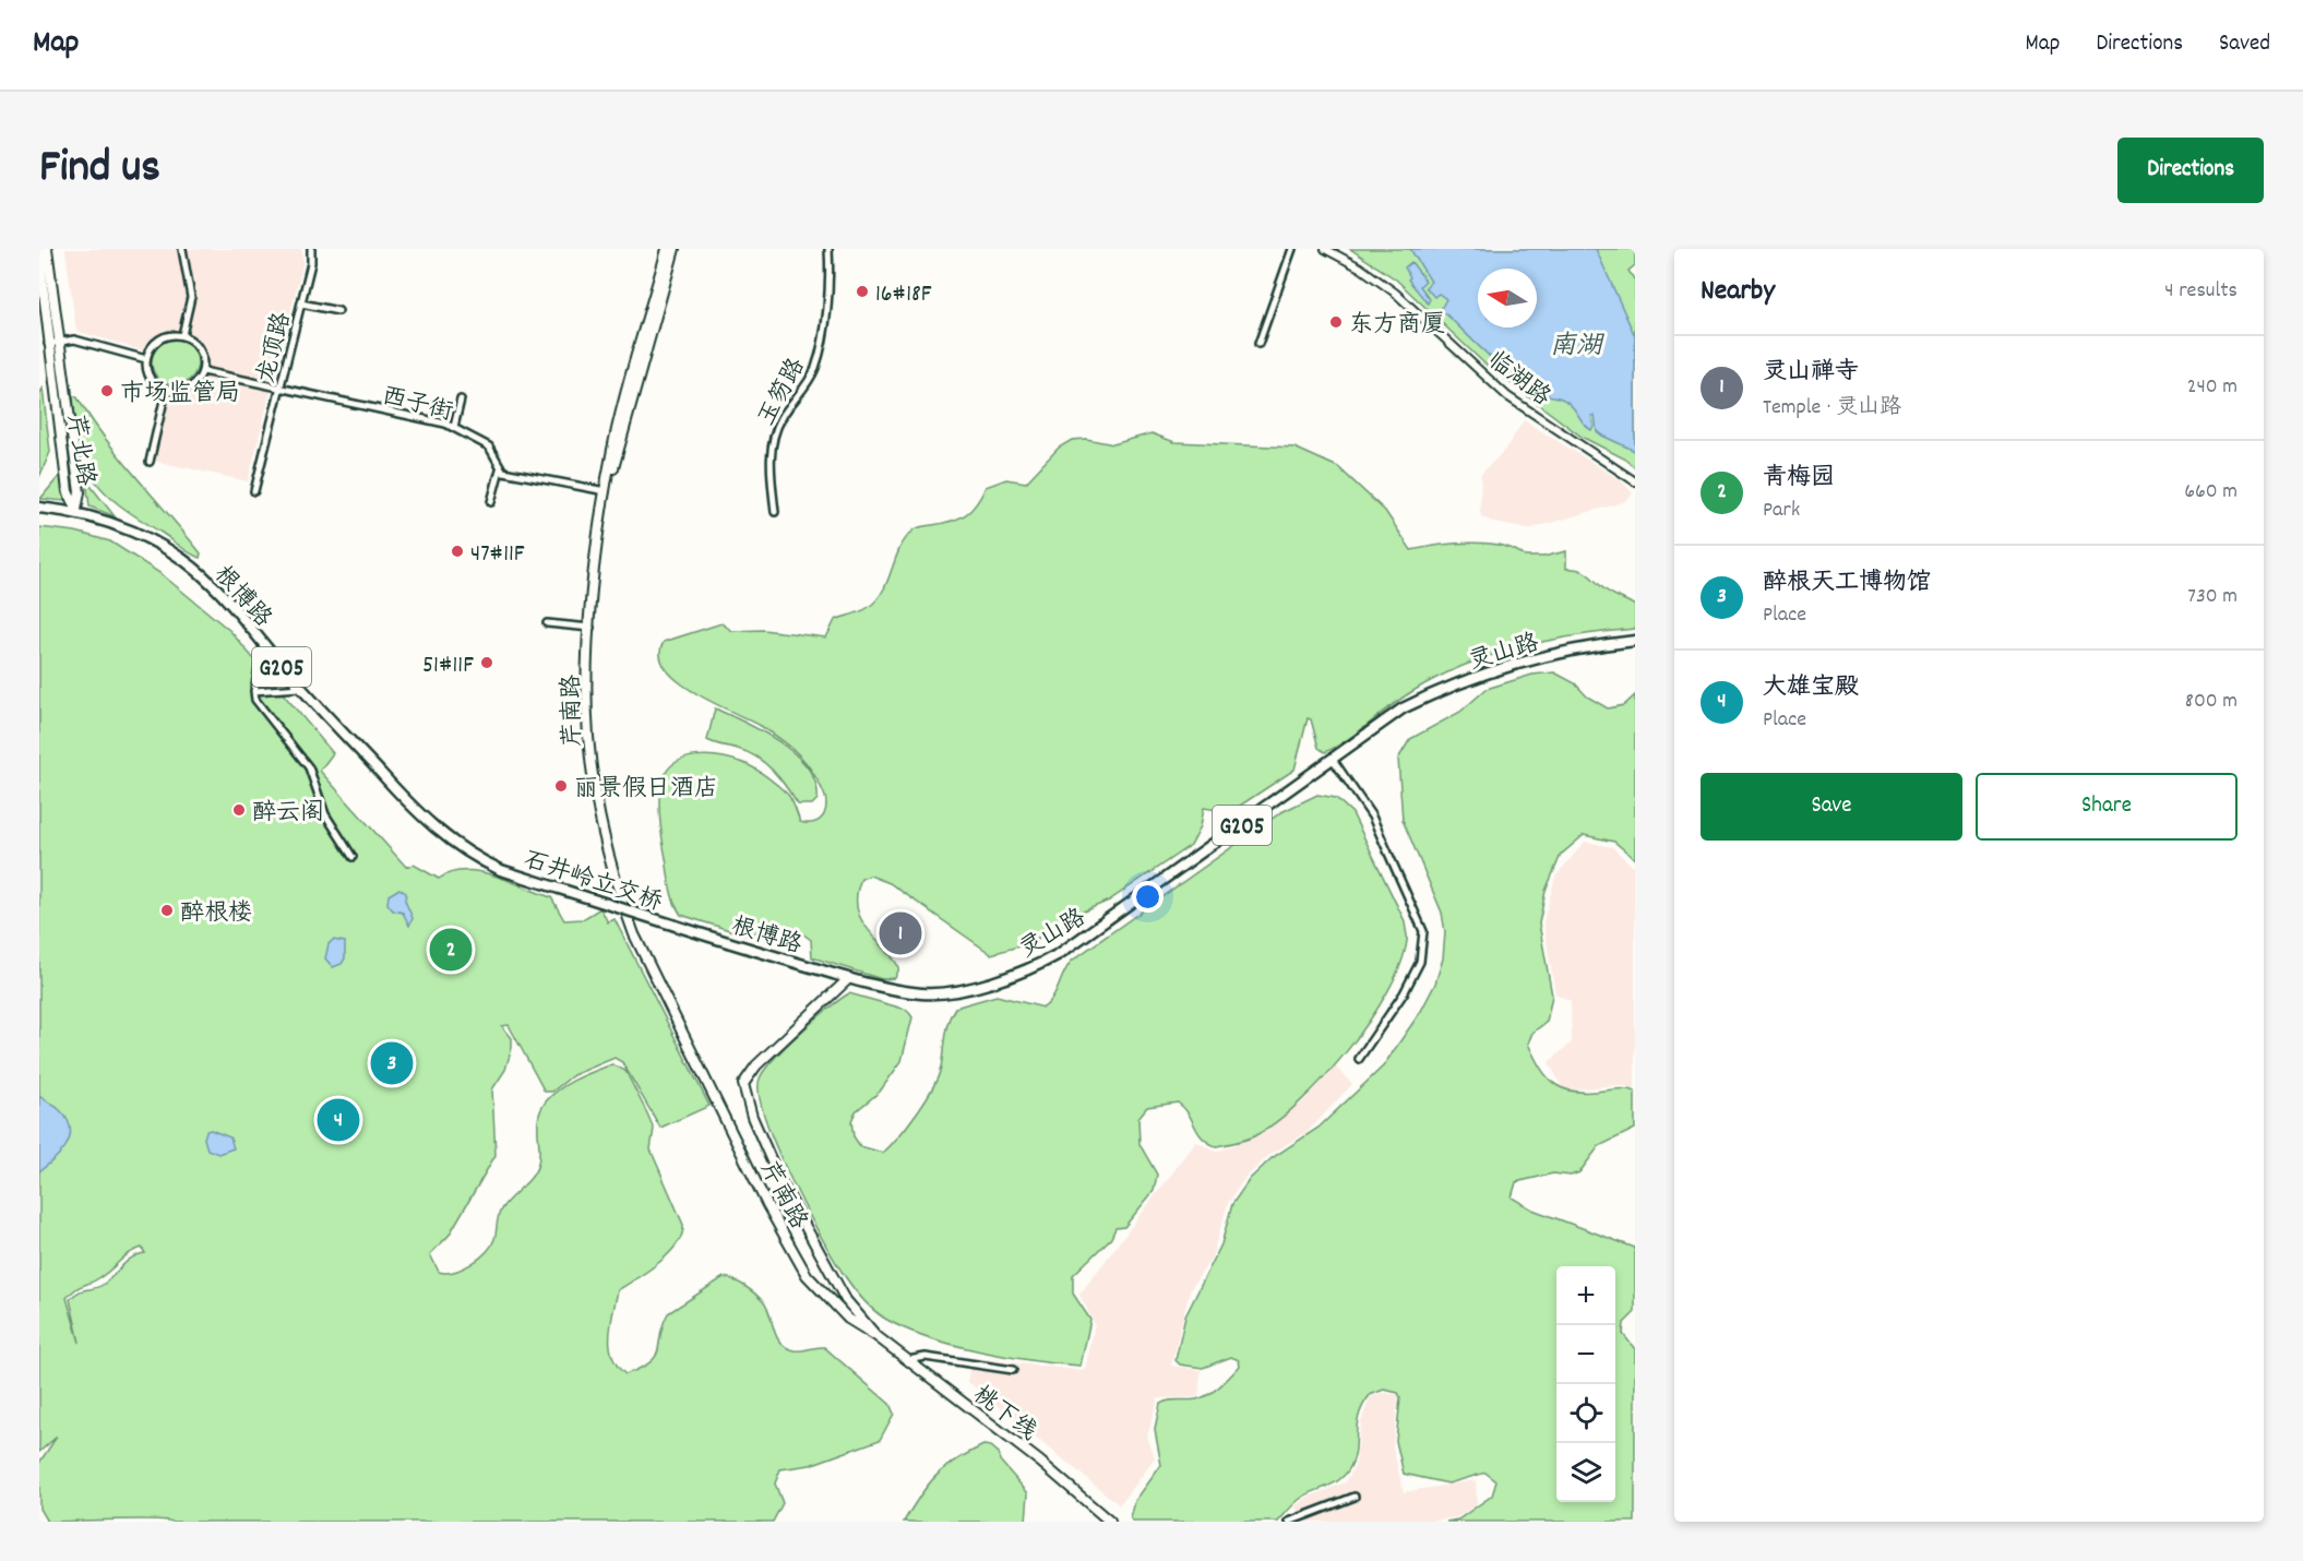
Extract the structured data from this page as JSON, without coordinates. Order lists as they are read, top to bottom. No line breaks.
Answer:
{"streets":{"highway":["根博路","灵山路","G205","石井岭立交桥"],"main road":["芹北路","芹南路","桃下线"],"street":["龙顶路","临湖路","玉笏路","西子街"]},"crossings":[["龙顶路","西子街"],["芹北路","根博路"],["根博路","灵山路"],["根博路","石井岭立交桥"],["芹南路","桃下线"]],"water":["南湖"],"places":["16#18F","东方商厦","市场监管局","47#11F","51#11F","丽景假日酒店","醉云阁","醉根楼"],"north":"left","page":{"header":"Map","nav":["Map","Directions","Saved"],"title":"Find us","buttons":["Directions",["Save","Share"]],"heading":["Nearby","4 results"],"list":[{"mark":"1","name":"灵山禅寺","note":"Temple · 灵山路","value":"240 m"},{"mark":"2","name":"青梅园","note":"Park","value":"660 m"},{"mark":"3","name":"醉根天工博物馆","note":"Place","value":"730 m"},{"mark":"4","name":"大雄宝殿","note":"Place","value":"800 m"}],"pins":["1","2","3","4"],"map_buttons":["+","−"]}}
